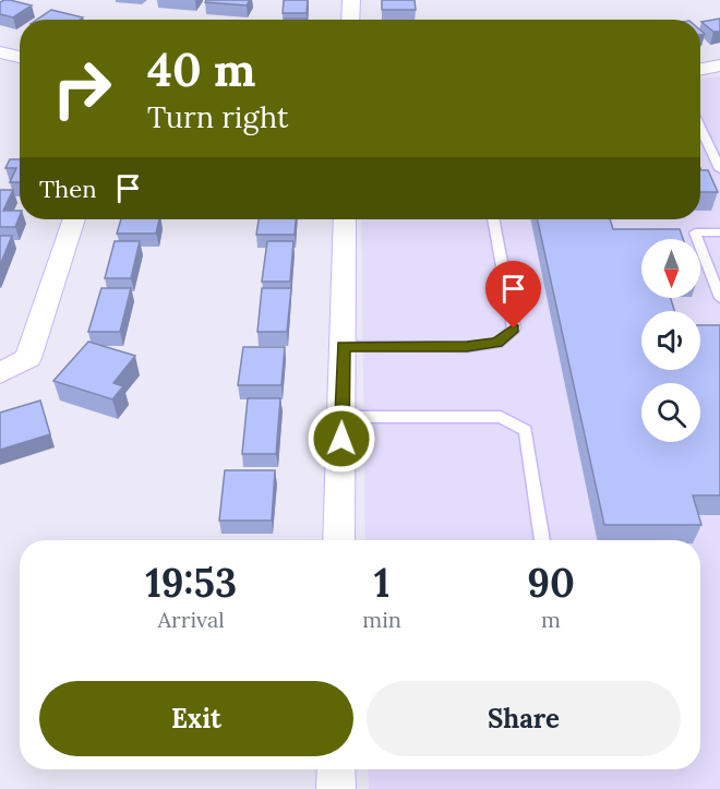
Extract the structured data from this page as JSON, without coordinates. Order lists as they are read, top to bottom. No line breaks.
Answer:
{"north":"bottom","page":{"turn":["40 m","Turn right"],"then":"Then","eta":["19:53","Arrival","1","min","90","m"],"buttons":["Exit","Share"]}}
